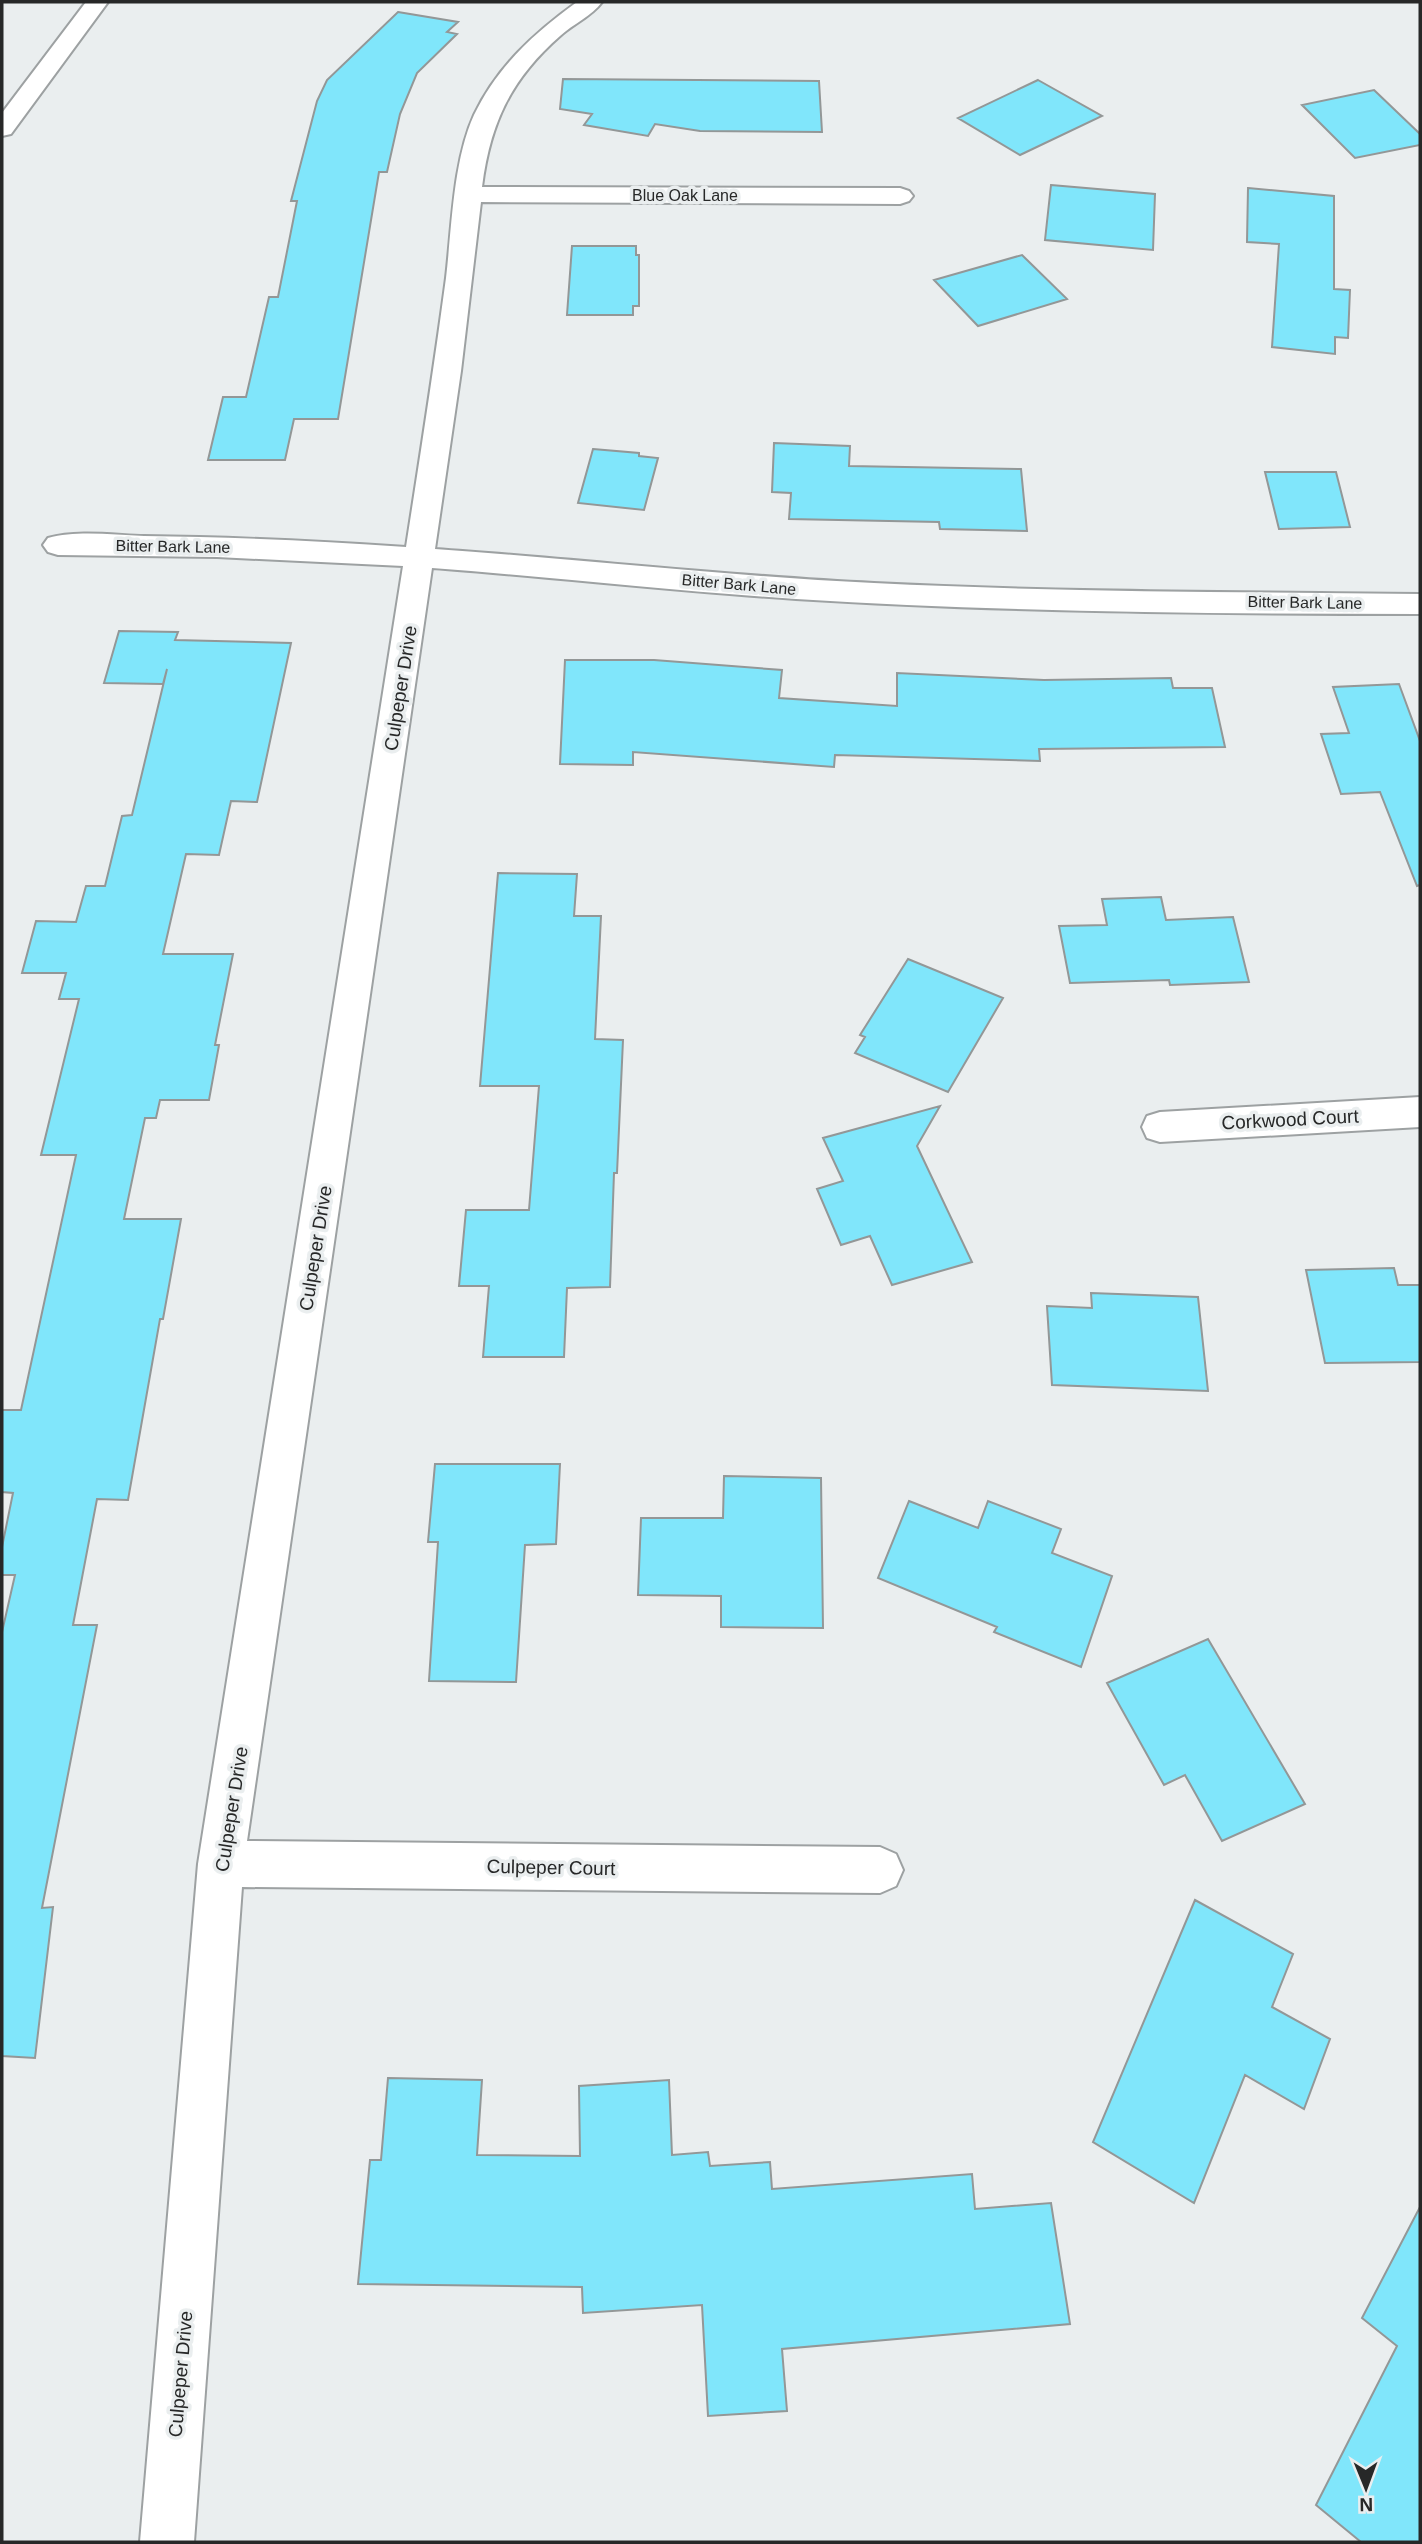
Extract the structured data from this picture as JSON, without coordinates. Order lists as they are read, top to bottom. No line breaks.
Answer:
{"streets":{"street":["Blue Oak Lane","Bitter Bark Lane","Culpeper Drive","Corkwood Court","Culpeper Court"]},"crossings":[["Blue Oak Lane","Culpeper Drive"],["Bitter Bark Lane","Culpeper Drive"],["Culpeper Drive","Culpeper Court"]],"north":"bottom"}
